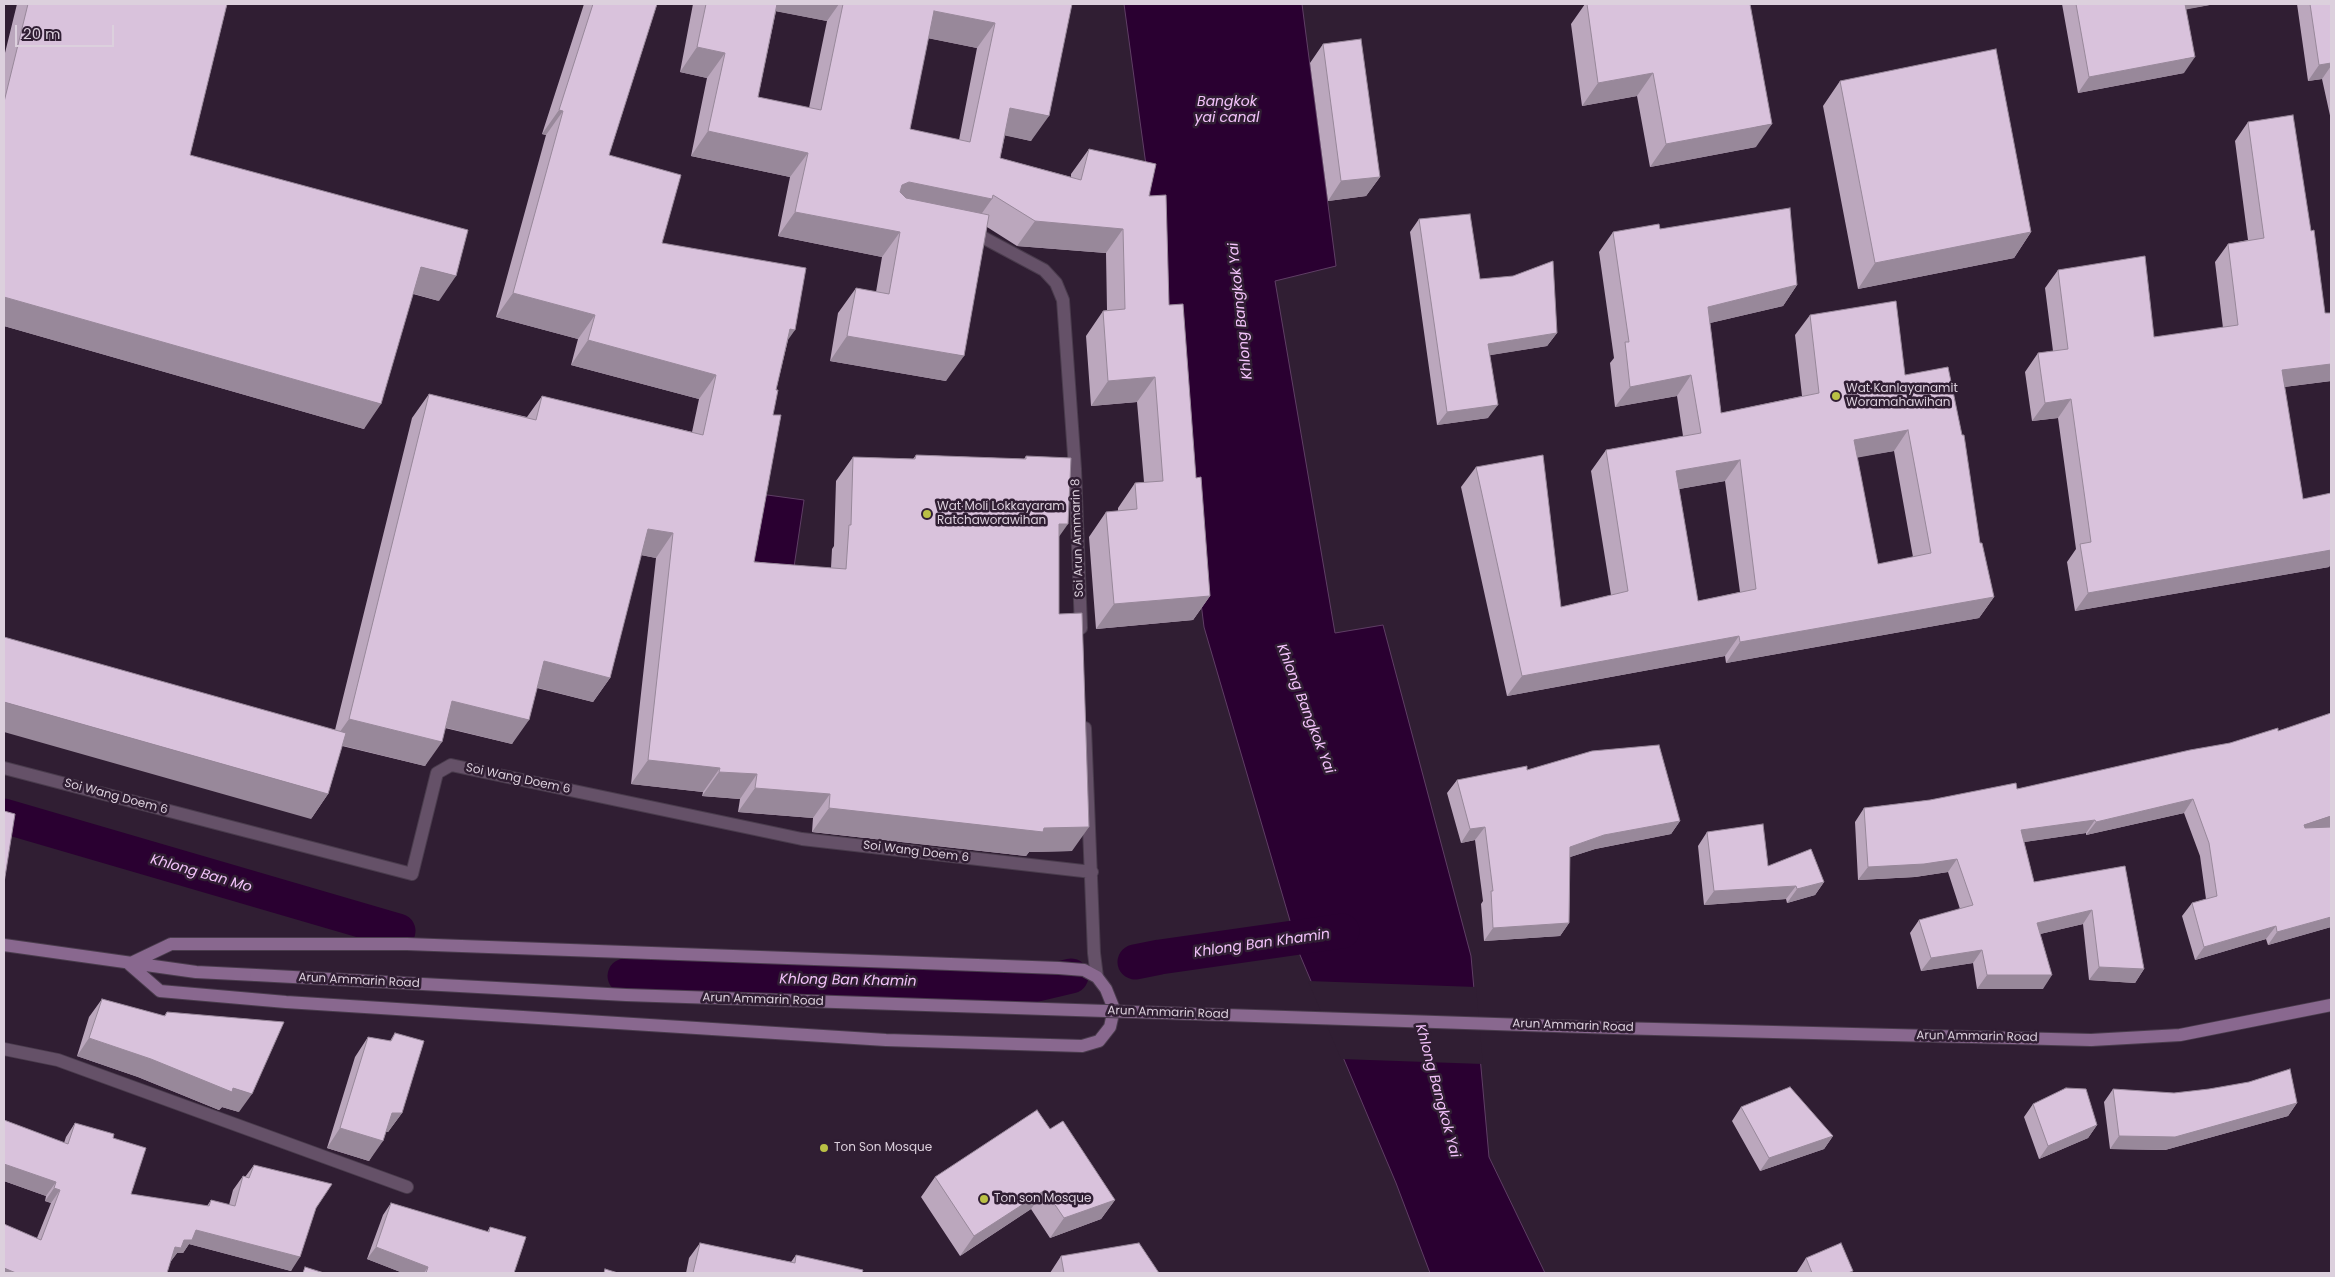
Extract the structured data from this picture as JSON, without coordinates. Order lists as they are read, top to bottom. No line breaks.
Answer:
{"streets":{"main road":["Arun Ammarin Road"],"street":["Soi Arun Ammarin 8","Soi Wang Doem 6"]},"water":["Bangkok yai canal","Khlong Bangkok Yai","Khlong Ban Mo","Khlong Ban Khamin"],"places":["Wat Kanlayanamit Woramahawihan","Wat Moli Lokkayaram Ratchaworawihan","Ton Son Mosque","Ton son Mosque"],"scale_bar":"20 m"}
